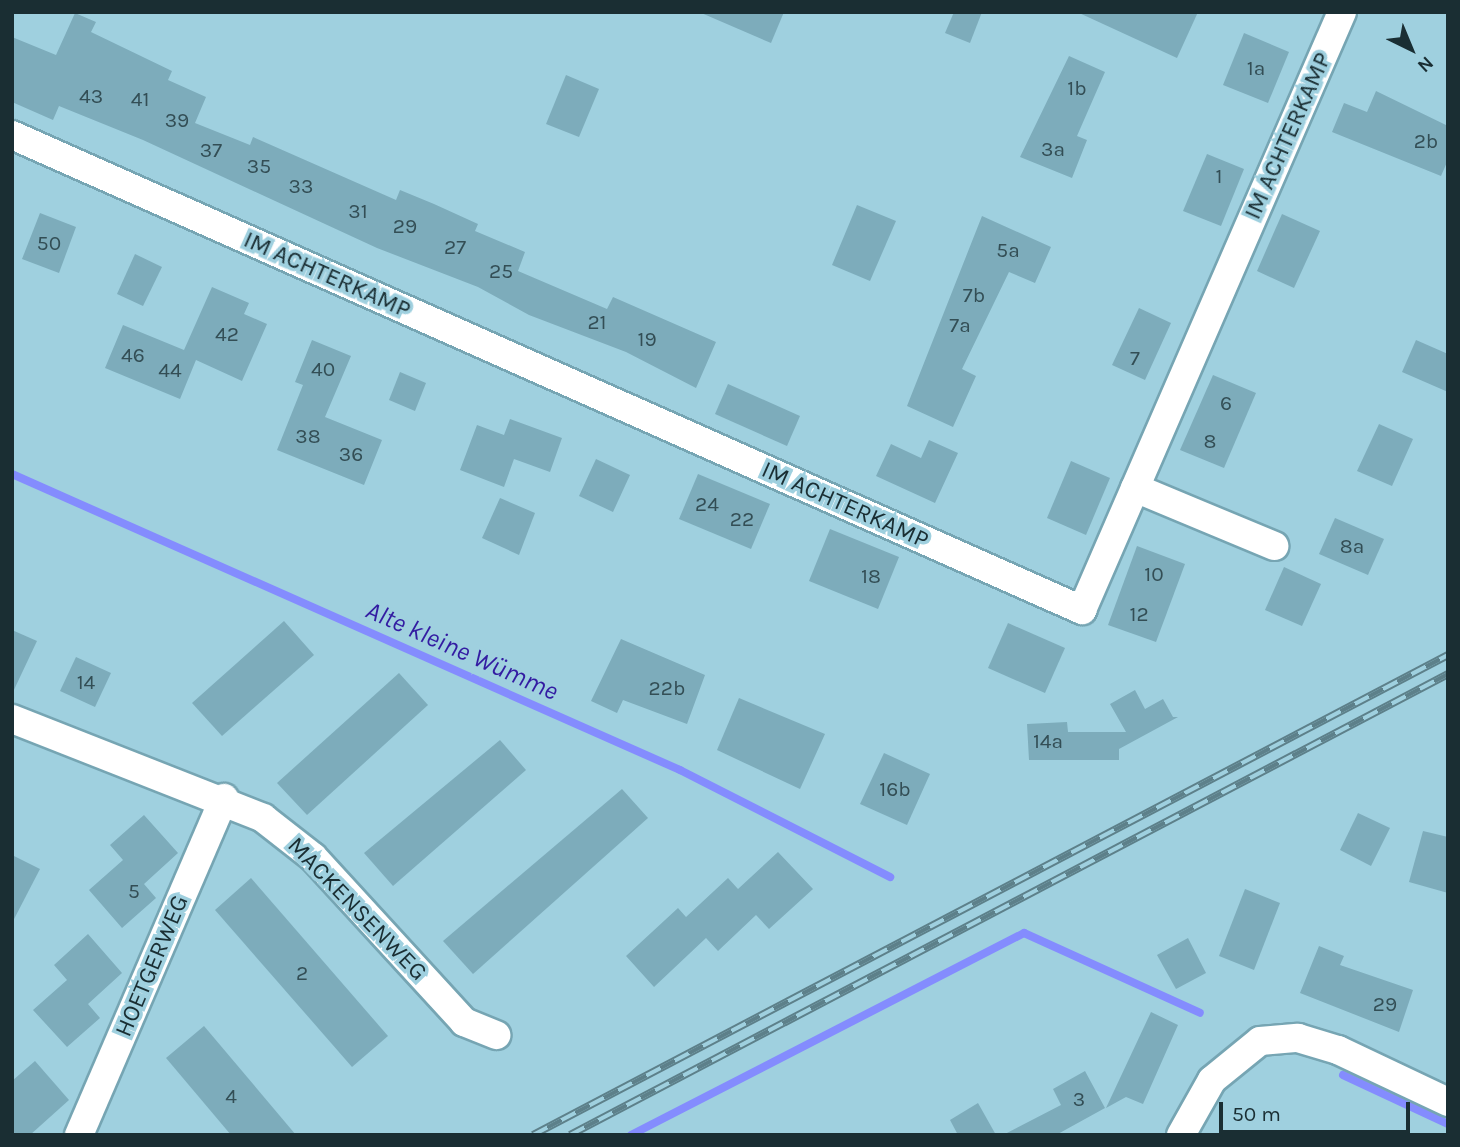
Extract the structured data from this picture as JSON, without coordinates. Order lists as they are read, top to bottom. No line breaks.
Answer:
{"streets":{"street":["IM ACHTERKAMP","MACKENSENWEG","HOETGERWEG"]},"crossings":[["MACKENSENWEG","HOETGERWEG"]],"water":["Alte kleine Wümme"],"house_numbers":["1a","1b","43","41","39","2b","3a","37","35","1","33","31","29","50","27","5a","25","7b","21","7a","42","19","46","7","40","44","6","38","8","36","24","22","8a","10","18","12","14","22b","14a","16b","5","2","29","4","3"],"scale_bar":"50 m","north":"bottom right"}
